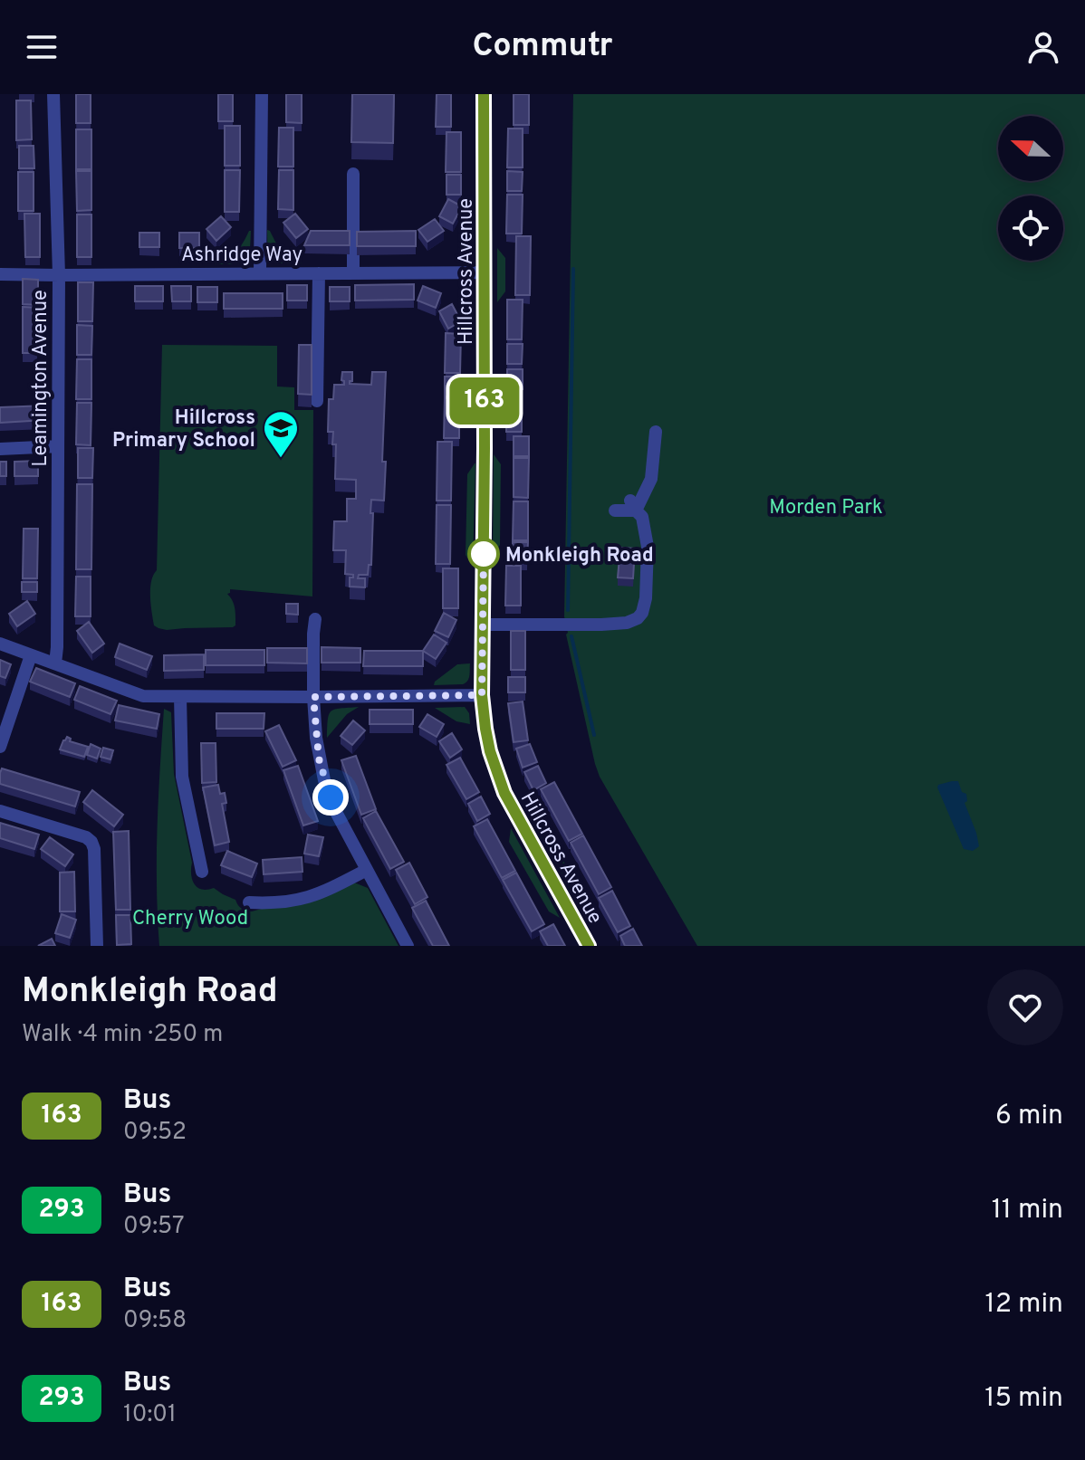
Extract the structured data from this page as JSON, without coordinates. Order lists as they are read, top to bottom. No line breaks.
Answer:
{"streets":{"street":["Ashridge Way","Hillcross Avenue","Leamington Avenue"]},"crossings":[["Ashridge Way","Hillcross Avenue"],["Ashridge Way","Leamington Avenue"]],"parks":["Morden Park","Cherry Wood"],"places":{"school or university":["Hillcross Primary School"],"other":["Monkleigh Road"]},"lines":["bus line 163"],"north":"left","page":{"header":"Commutr","on_map":"163","heading":["Monkleigh Road","Walk · 4 min · 250 m"],"list":[{"mark":"163","name":"Bus","note":"09:52","value":"6 min"},{"mark":"293","name":"Bus","note":"09:57","value":"11 min"},{"mark":"163","name":"Bus","note":"09:58","value":"12 min"},{"mark":"293","name":"Bus","note":"10:01","value":"15 min"}]}}
